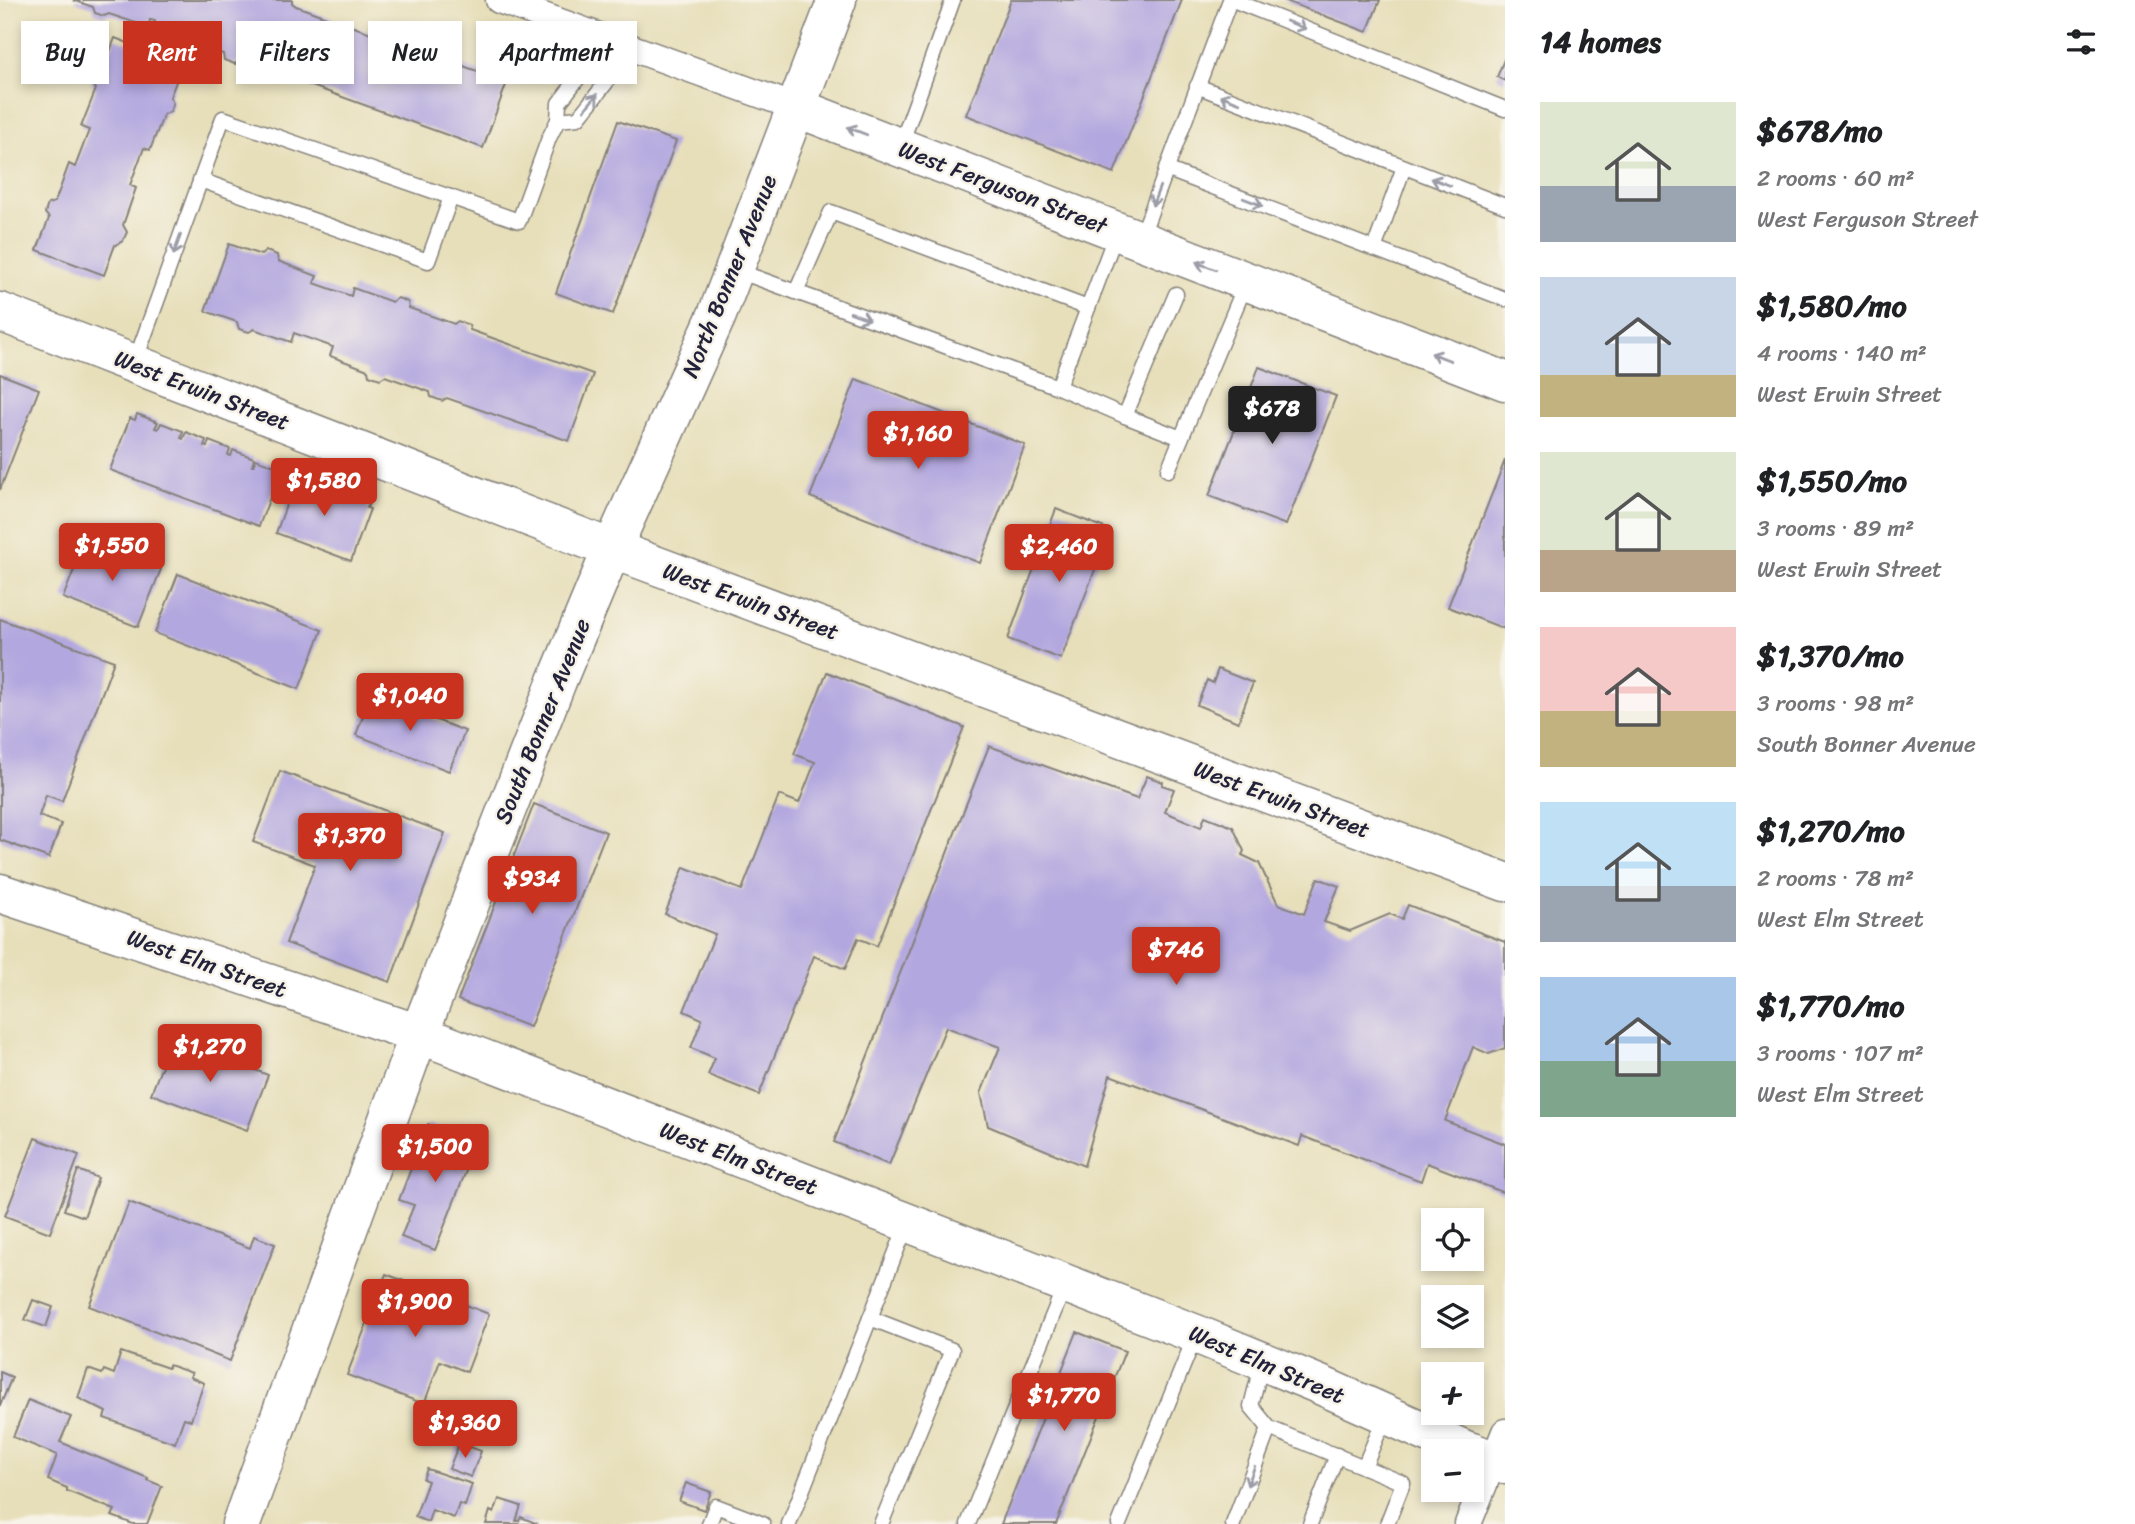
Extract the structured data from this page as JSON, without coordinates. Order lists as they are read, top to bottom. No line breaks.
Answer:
{"streets":{"main road":["West Ferguson Street","North Bonner Avenue","West Erwin Street","South Bonner Avenue","West Elm Street"]},"crossings":[["West Ferguson Street","North Bonner Avenue"],["North Bonner Avenue","West Erwin Street"],["North Bonner Avenue","South Bonner Avenue"],["West Erwin Street","South Bonner Avenue"],["South Bonner Avenue","West Elm Street"]],"one_way":["West Ferguson Street"],"page":{"heading":"14 homes","chip":["Buy","Rent","Filters","New","Apartment"],"list":[{"name":"$678/mo","note":"2 rooms · 60 m² · West Ferguson Street"},{"name":"$1,580/mo","note":"4 rooms · 140 m² · West Erwin Street"},{"name":"$1,550/mo","note":"3 rooms · 89 m² · West Erwin Street"},{"name":"$1,370/mo","note":"3 rooms · 98 m² · South Bonner Avenue"},{"name":"$1,270/mo","note":"2 rooms · 78 m² · West Elm Street"},{"name":"$1,770/mo","note":"3 rooms · 107 m² · West Elm Street"}],"price":["$678","$1,160","$1,580","$1,550","$2,460","$1,040","$1,370","$934","$746","$1,270","$1,500","$1,900","$1,770","$1,360"],"map_buttons":["+","−"]}}
